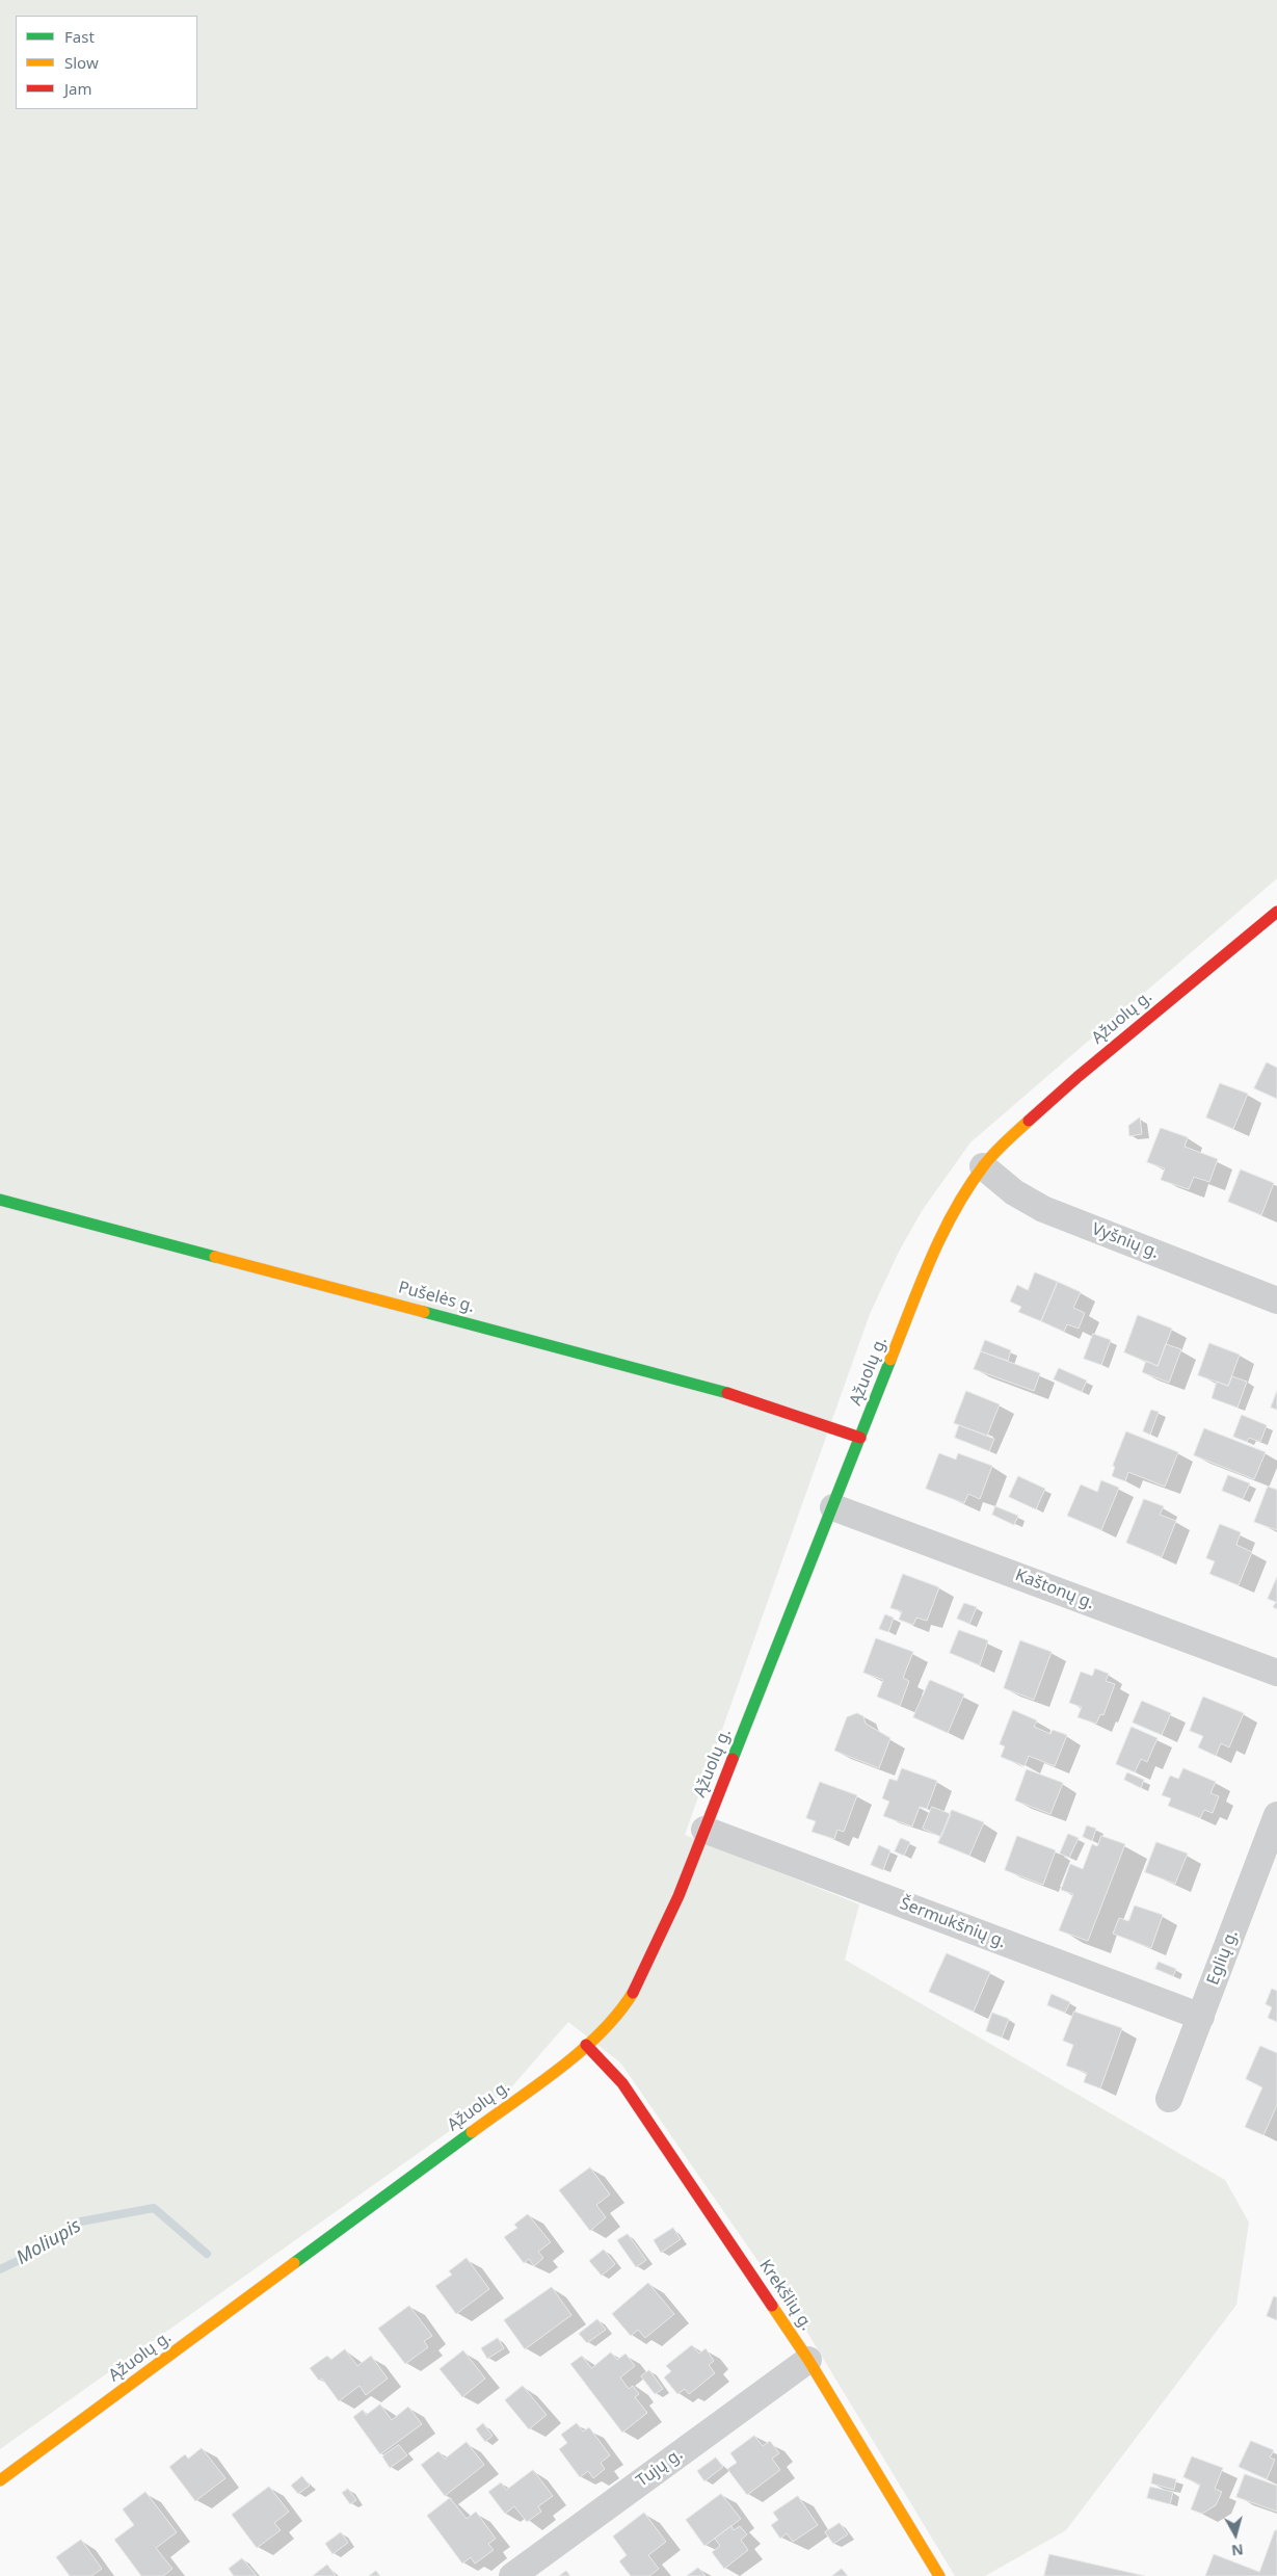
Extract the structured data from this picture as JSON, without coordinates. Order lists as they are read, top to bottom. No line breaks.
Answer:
{"streets":{"street":["Ąžuolų g.","Vyšnių g.","Pušelės g.","Kaštonų g.","Šermukšnių g.","Eglių g.","Krekšlių g.","Tujų g."]},"crossings":[["Ąžuolų g.","Vyšnių g."],["Ąžuolų g.","Pušelės g."],["Ąžuolų g.","Kaštonų g."],["Ąžuolų g.","Šermukšnių g."],["Ąžuolų g.","Krekšlių g."],["Šermukšnių g.","Eglių g."],["Krekšlių g.","Tujų g."]],"water":["Moliupis"],"legend":["Fast","Slow","Jam"],"north":"bottom"}
